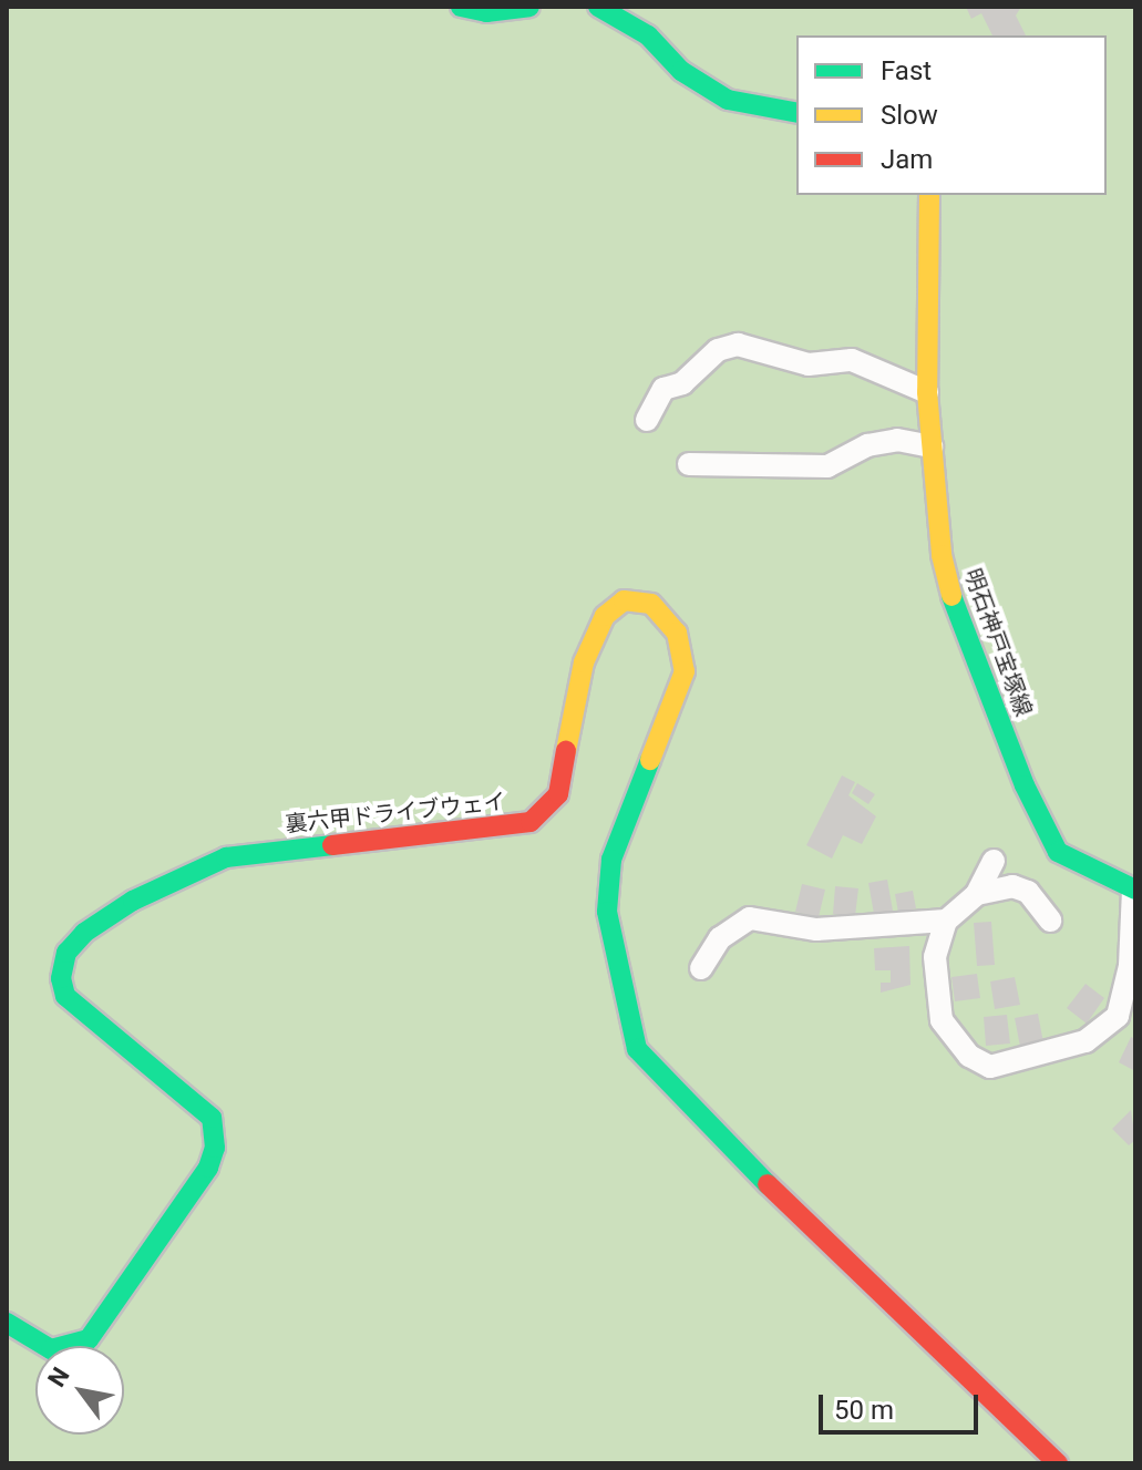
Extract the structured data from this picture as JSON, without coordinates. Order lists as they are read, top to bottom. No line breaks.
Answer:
{"streets":{"street":["明石神戸宝塚線","裏六甲ドライブウェイ"]},"legend":["Fast","Slow","Jam"],"scale_bar":"50 m","north":"top left"}
